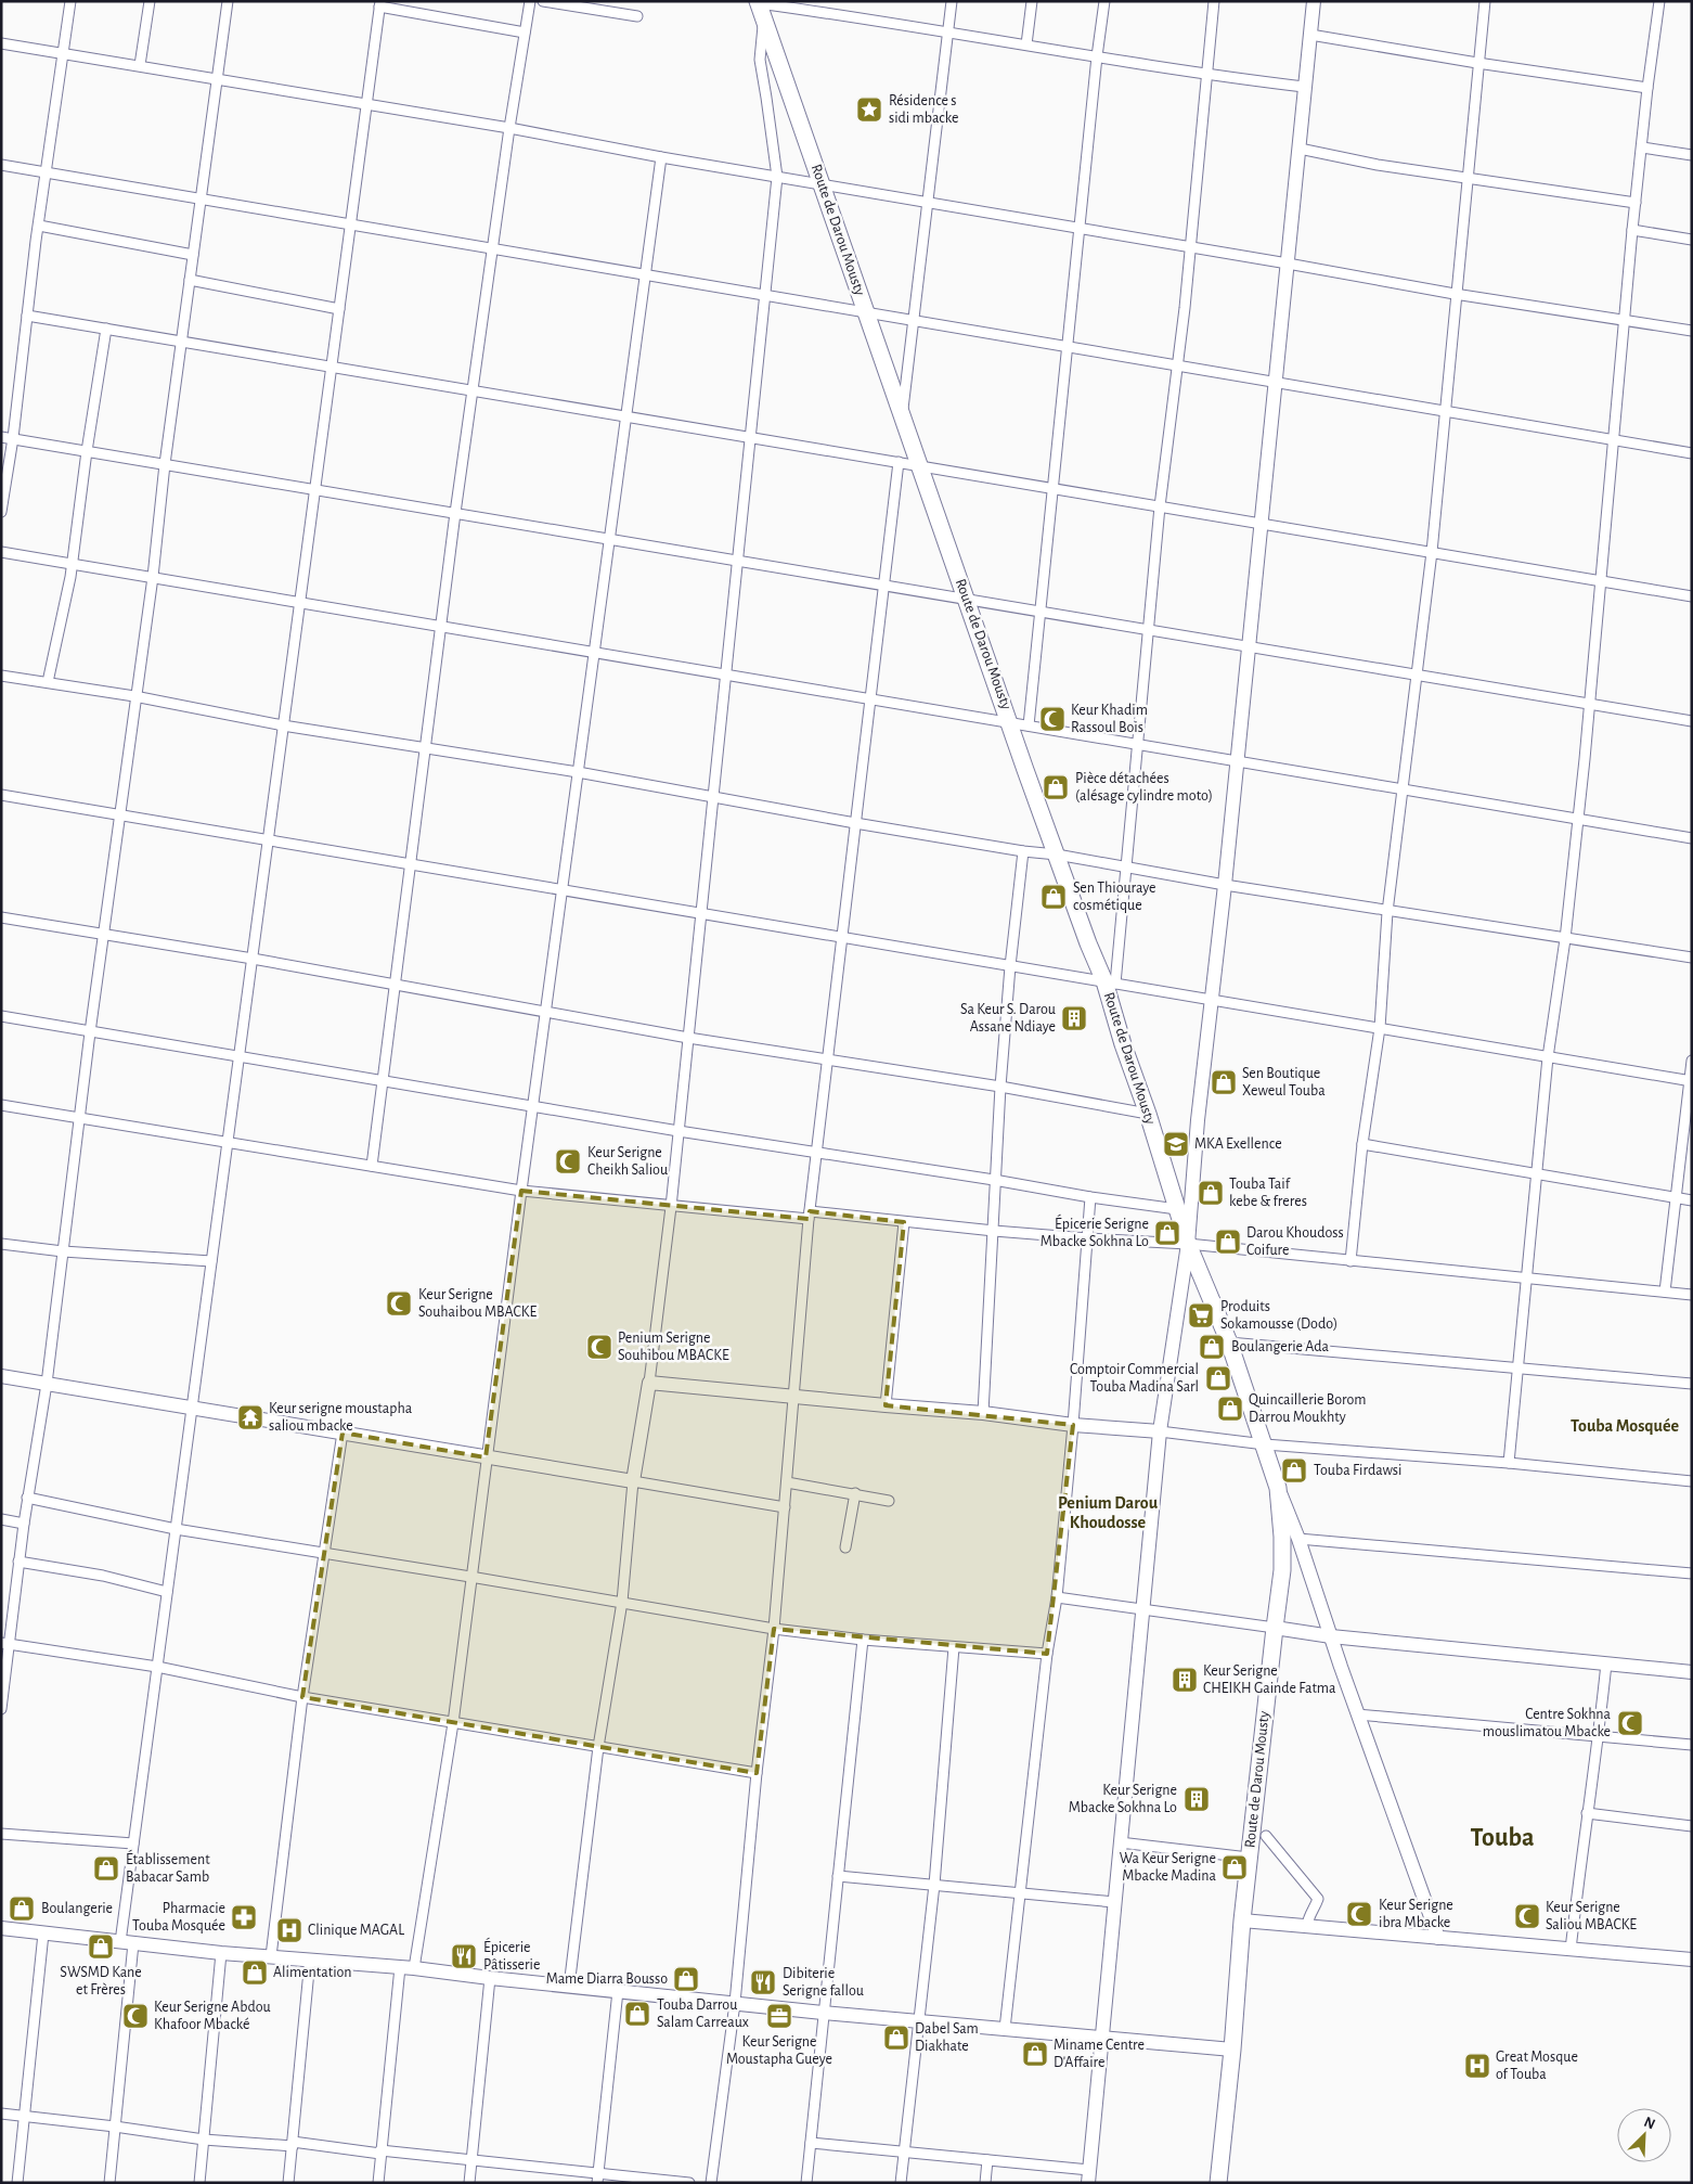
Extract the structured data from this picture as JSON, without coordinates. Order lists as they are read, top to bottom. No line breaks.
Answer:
{"streets":{"main road":["Route de Darou Mousty"]},"districts":["Touba Mosquée","Penium Darou Khoudosse","Touba"],"places":{"place":["Résidence s sidi mbacke"],"mosque":["Keur Khadim Rassoul Bois","Keur Serigne Cheikh Saliou","Keur Serigne Souhaibou MBACKE","Penium Serigne Souhibou MBACKE","Centre Sokhna mouslimatou Mbacke","Keur Serigne ibra Mbacke","Keur Serigne Saliou MBACKE","Keur Serigne Abdou Khafoor Mbacké"],"shop":["Pièce détachées (alésage cylindre moto)","Sen Thiouraye cosmétique","Sen Boutique Xeweul Touba","Touba Taif kebe & freres","Épicerie Serigne Mbacke Sokhna Lo","Darou Khoudoss Coifure","Boulangerie Ada","Comptoir Commercial Touba Madina Sarl","Quincaillerie Borom Darrou Moukhty","Touba Firdawsi","Wa Keur Serigne Mbacke Madina","Établissement Babacar Samb","Boulangerie","SWSMD Kane et Frères","Alimentation","Mame Diarra Bousso","Touba Darrou Salam Carreaux","Dabel Sam Diakhate","Miname Centre D'Affaire"],"building":["Sa Keur S. Darou Assane Ndiaye","Keur Serigne CHEIKH Gainde Fatma","Keur Serigne Mbacke Sokhna Lo"],"school or university":["MKA Exellence"],"supermarket":["Produits Sokamousse (Dodo)"],"temple":["Keur serigne moustapha saliou mbacke"],"pharmacy":["Pharmacie Touba Mosquée"],"hospital":["Clinique MAGAL","Great Mosque of Touba"],"restaurant":["Épicerie Pâtisserie","Dibiterie Serigne fallou"],"office":["Keur Serigne Moustapha Gueye"]},"north":"top right"}
